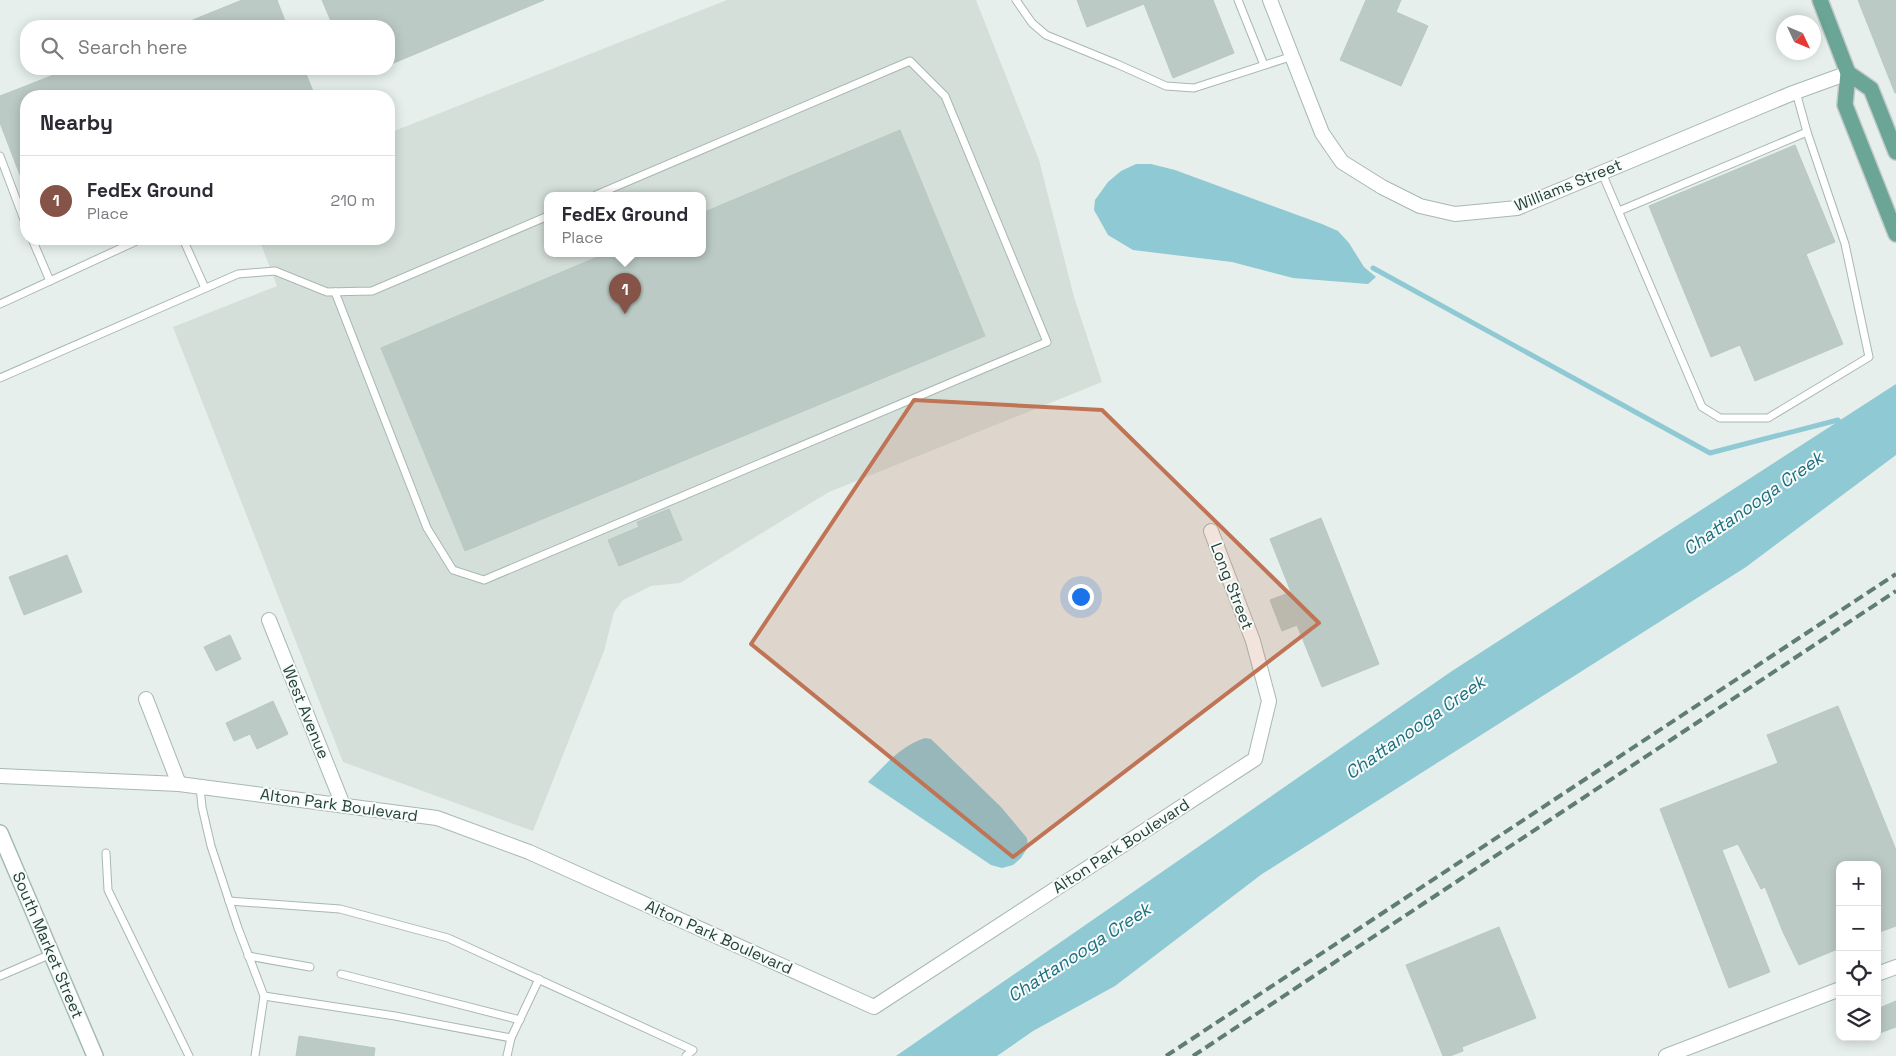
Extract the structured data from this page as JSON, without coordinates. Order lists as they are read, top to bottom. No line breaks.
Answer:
{"streets":{"main road":["South Market Street"],"street":["Williams Street","Long Street","West Avenue","Alton Park Boulevard"]},"crossings":[["Long Street","Alton Park Boulevard"],["West Avenue","Alton Park Boulevard"]],"water":["Chattanooga Creek"],"north":"bottom right","page":{"search":"Search here","heading":"Nearby","list":[{"mark":"1","name":"FedEx Ground","note":"Place","value":"210 m"}],"popup":["FedEx Ground","Place"],"pins":"1","map_buttons":["+","−"]}}
